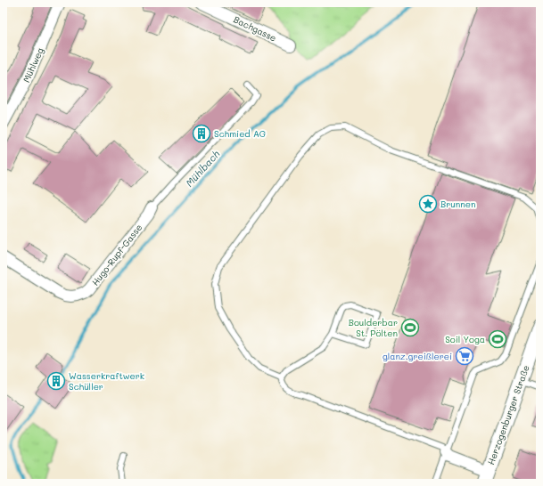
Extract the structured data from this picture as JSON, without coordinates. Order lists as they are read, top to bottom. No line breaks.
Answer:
{"streets":{"street":["Bachgasse","Mühlweg","Hugo-Rupf-Gasse","Herzogenburger Straße"]},"water":["Mühlbach"],"places":{"building":["Schmied AG","Wasserkraftwerk Schüller"],"place":["Brunnen"],"sports":["Boulderbar St. Pölten","Soil Yoga"],"supermarket":["glanz.greißlerei"]}}
